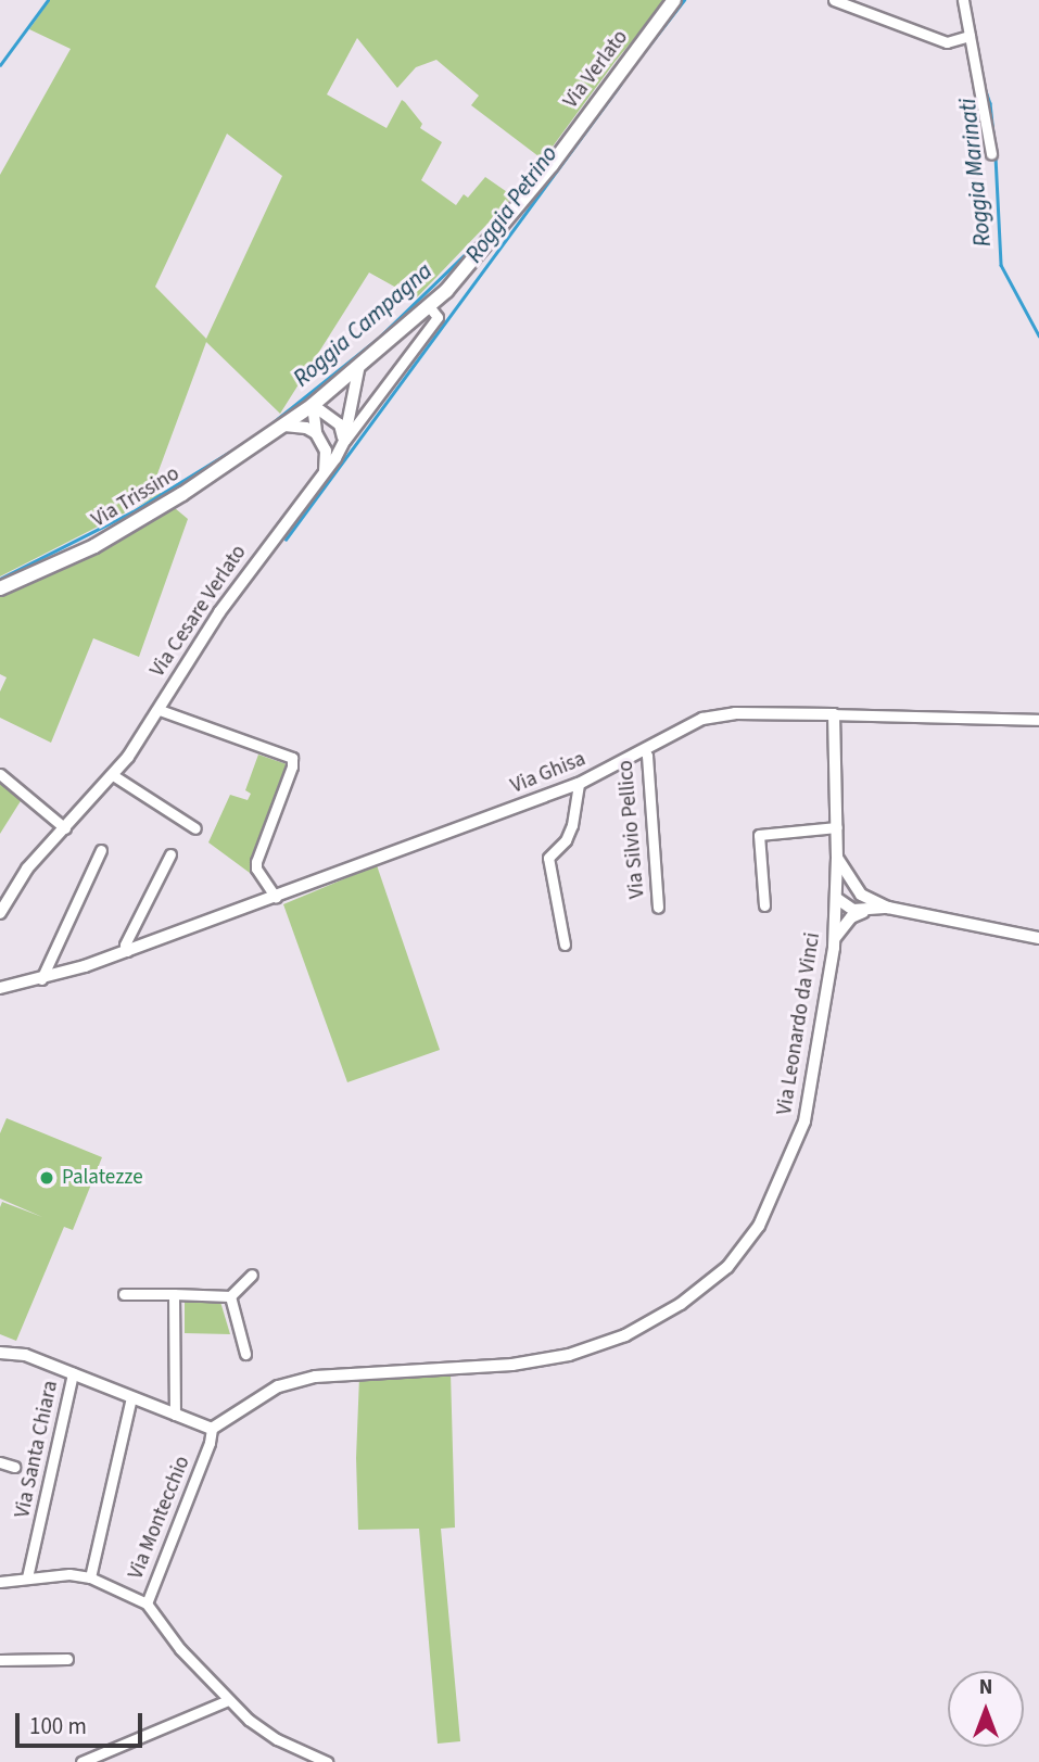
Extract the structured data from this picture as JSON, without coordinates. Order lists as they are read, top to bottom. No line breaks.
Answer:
{"streets":{"main road":["Via Verlato","Via Trissino"],"street":["Via Cesare Verlato","Via Ghisa","Via Silvio Pellico","Via Leonardo da Vinci","Via Santa Chiara","Via Montecchio"]},"crossings":[["Via Verlato","Via Cesare Verlato"],["Via Ghisa","Via Silvio Pellico"],["Via Ghisa","Via Leonardo da Vinci"],["Via Leonardo da Vinci","Via Montecchio"]],"water":["Roggia Marinati","Roggia Petrino","Roggia Campagna"],"places":["Palatezze"],"scale_bar":"100 m","north":"top"}
